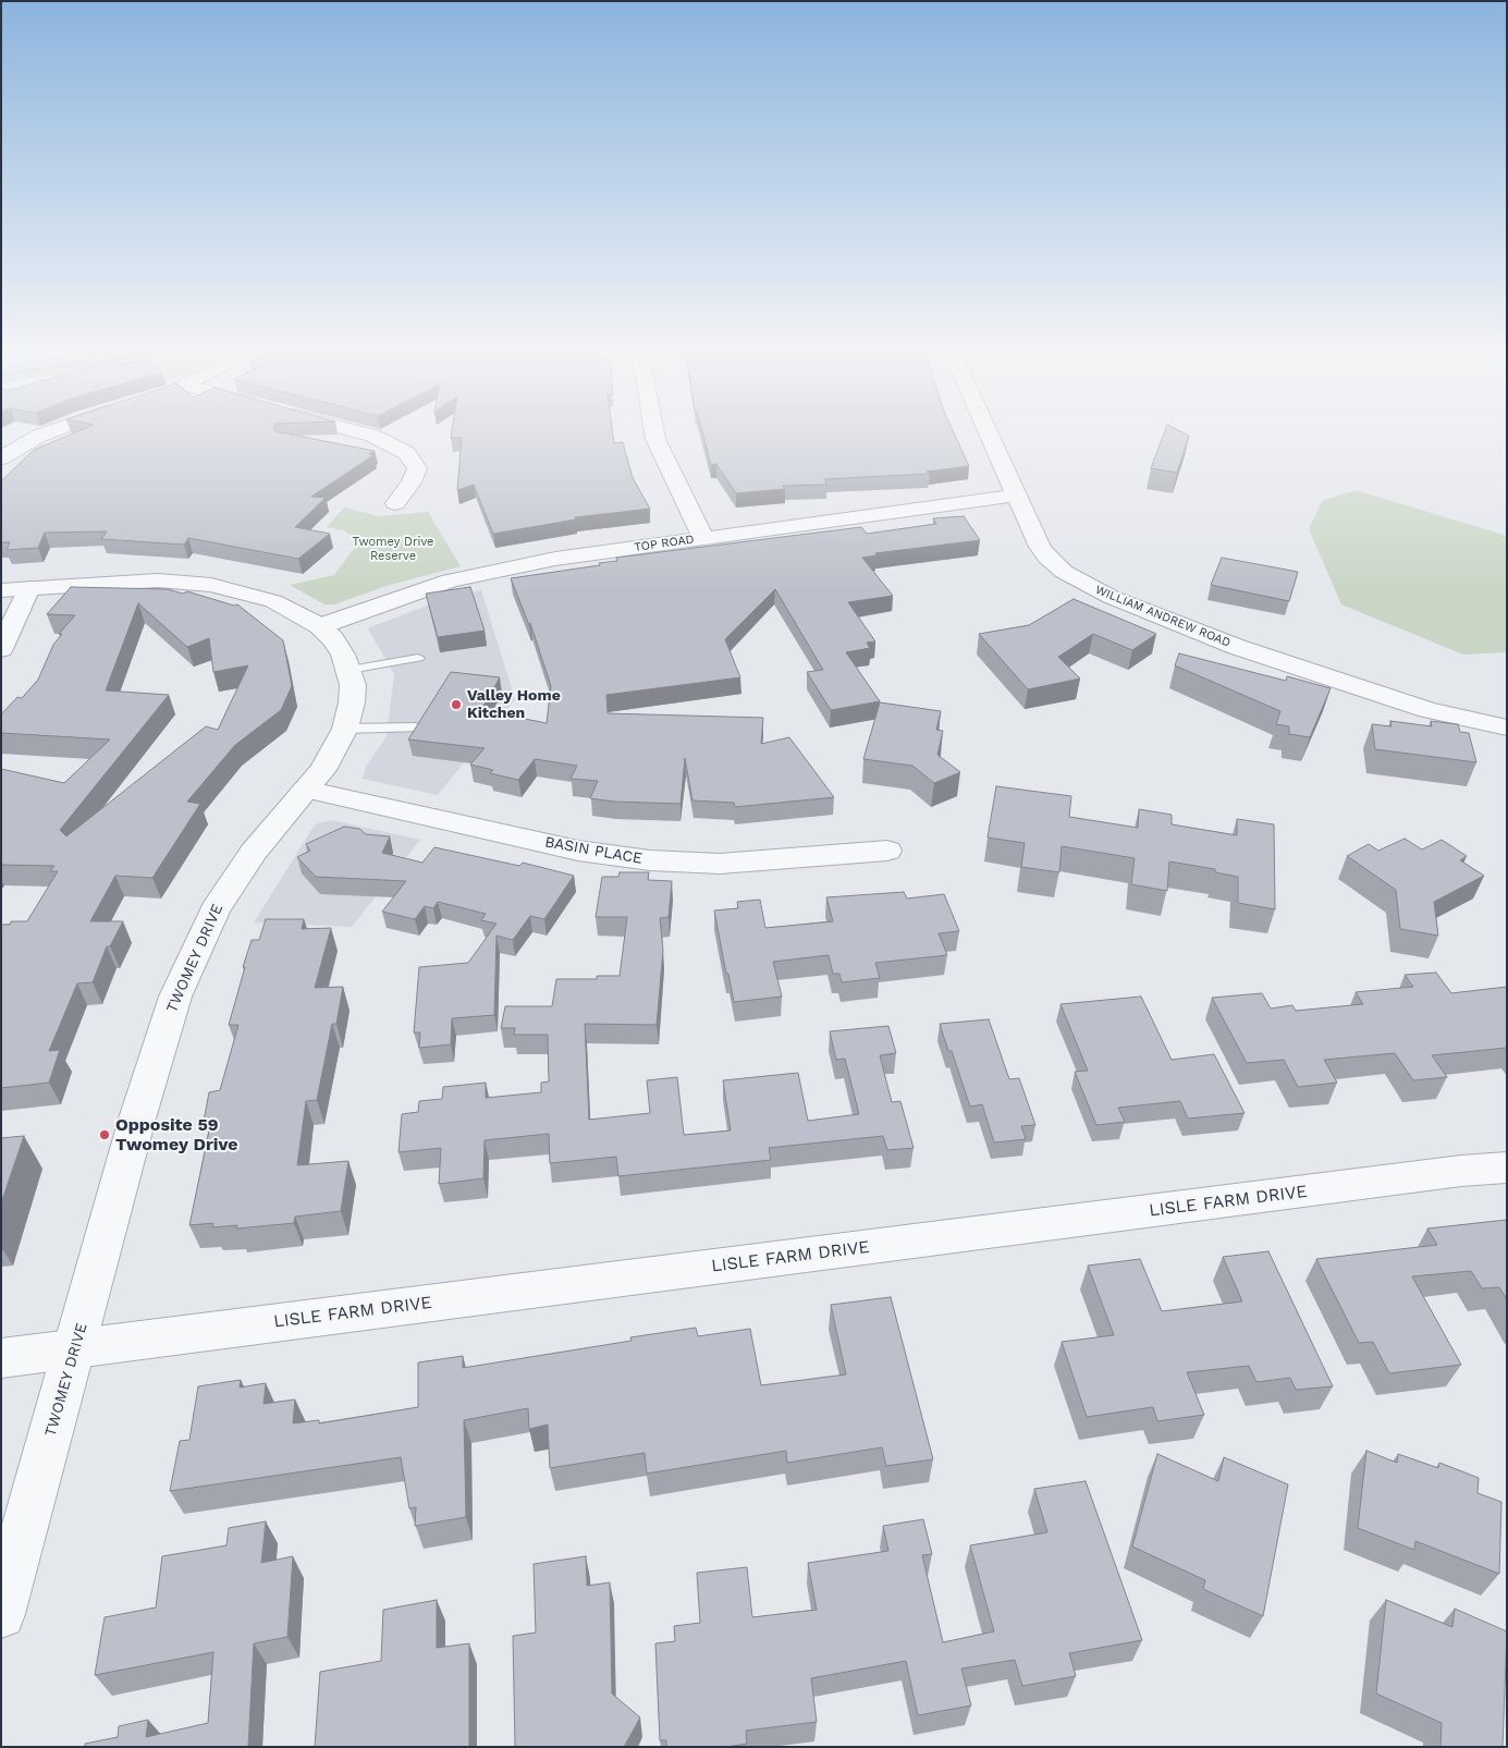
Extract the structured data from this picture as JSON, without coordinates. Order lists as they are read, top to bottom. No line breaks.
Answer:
{"streets":{"street":["TOP ROAD","WILLIAM ANDREW ROAD","BASIN PLACE","TWOMEY DRIVE","LISLE FARM DRIVE"]},"crossings":[["TOP ROAD","WILLIAM ANDREW ROAD"],["TOP ROAD","TWOMEY DRIVE"],["BASIN PLACE","TWOMEY DRIVE"],["TWOMEY DRIVE","LISLE FARM DRIVE"]],"parks":["Twomey Drive Reserve"],"places":["Valley Home Kitchen","Opposite 59 Twomey Drive"]}
